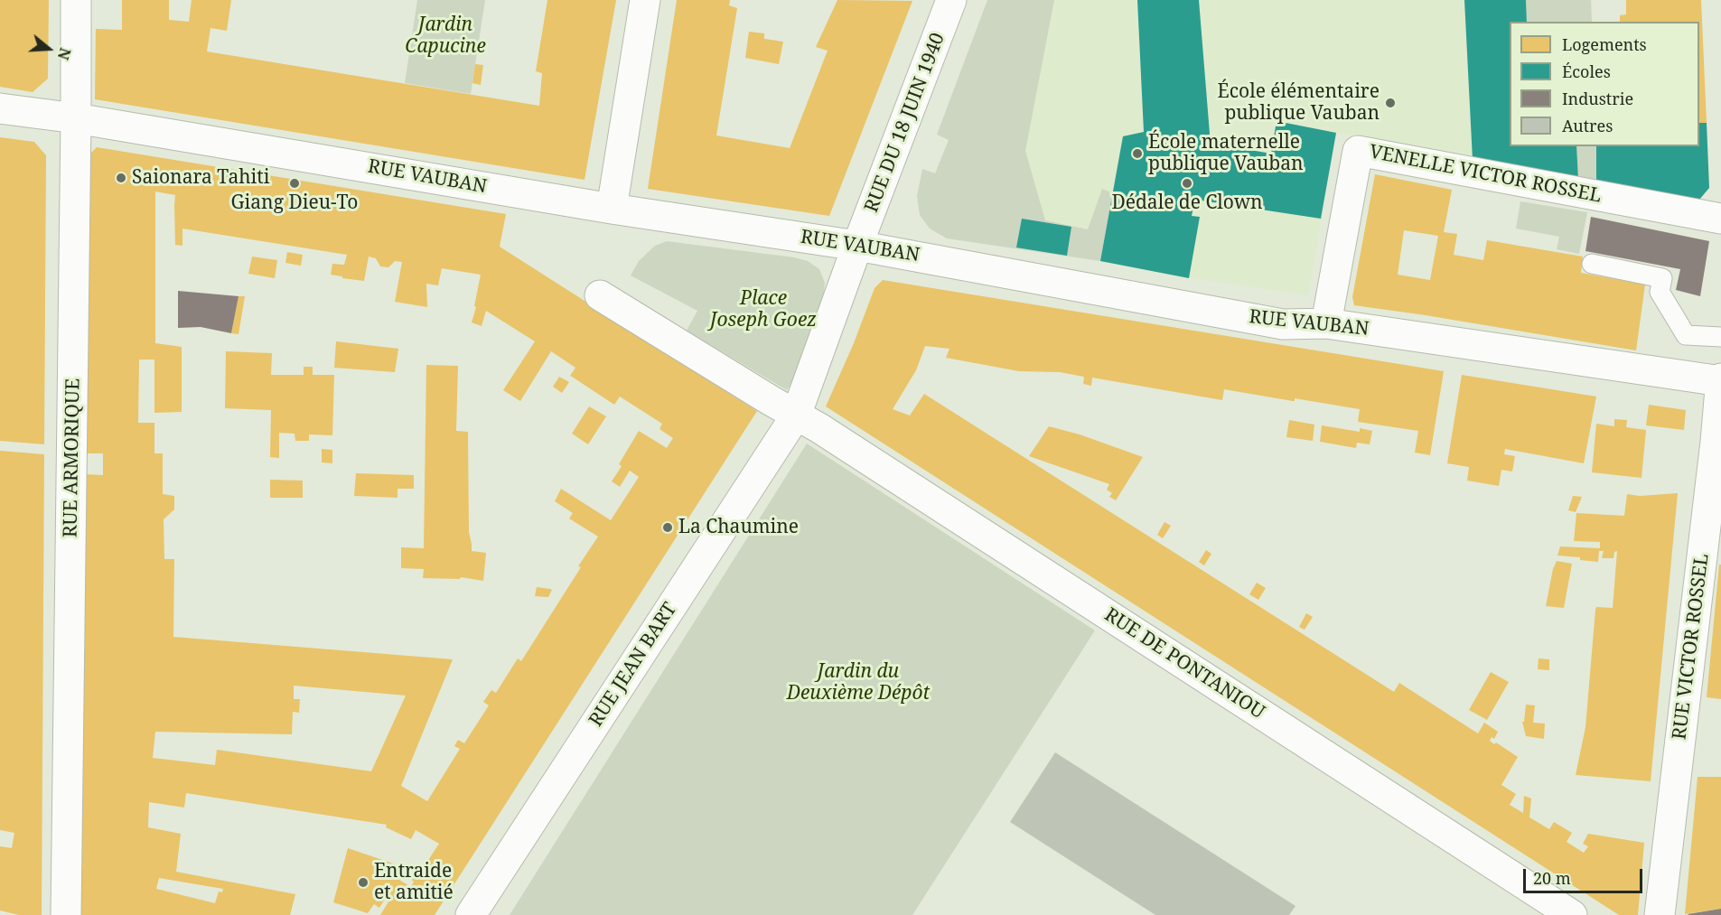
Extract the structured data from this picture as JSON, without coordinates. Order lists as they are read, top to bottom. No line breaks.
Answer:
{"streets":{"street":["RUE DU 18 JUIN 1940","VENELLE VICTOR ROSSEL","RUE VAUBAN","RUE ARMORIQUE","RUE VICTOR ROSSEL","RUE DE PONTANIOU","RUE JEAN BART"]},"crossings":[["RUE DU 18 JUIN 1940","RUE VAUBAN"],["VENELLE VICTOR ROSSEL","RUE VAUBAN"],["RUE VAUBAN","RUE ARMORIQUE"],["RUE VAUBAN","RUE VICTOR ROSSEL"],["RUE DE PONTANIOU","RUE JEAN BART"]],"parks":["Jardin Capucine","Place Joseph Goez","Jardin du Deuxième Dépôt"],"places":["École élémentaire publique Vauban","École maternelle publique Vauban","Saionara Tahiti","Giang Dieu-To","Dédale de Clown","La Chaumine","Entraide et amitié"],"legend":["Logements","Écoles","Industrie","Autres"],"scale_bar":"20 m","north":"right"}
